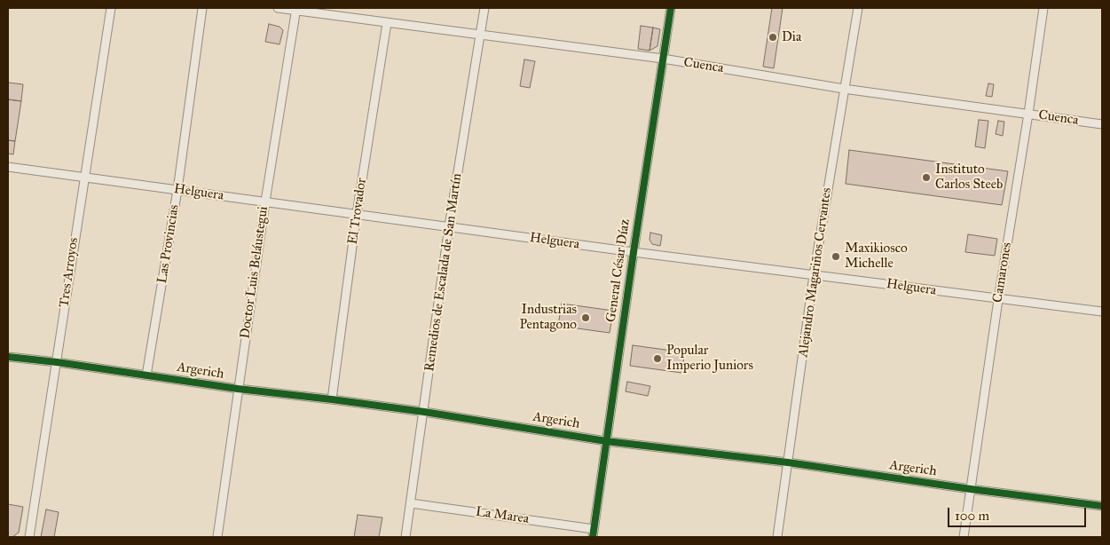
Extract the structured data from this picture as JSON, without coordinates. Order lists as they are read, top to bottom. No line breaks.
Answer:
{"streets":{"street":["Cuenca","Helguera","El Trovador","Las Provincias","General César Díaz","Tres Arroyos","Doctor Luis Beláustegui","Remedios de Escalada de San Martín","Alejandro Magariños Cervantes","Camarones","Argerich","La Marea"]},"crossings":[["Cuenca","El Trovador"],["Cuenca","General César Díaz"],["Cuenca","Doctor Luis Beláustegui"],["Cuenca","Remedios de Escalada de San Martín"],["Cuenca","Alejandro Magariños Cervantes"],["Cuenca","Camarones"],["Helguera","El Trovador"],["Helguera","Las Provincias"],["Helguera","General César Díaz"],["Helguera","Tres Arroyos"],["Helguera","Doctor Luis Beláustegui"],["Helguera","Remedios de Escalada de San Martín"],["Helguera","Alejandro Magariños Cervantes"],["Helguera","Camarones"],["El Trovador","Argerich"],["Las Provincias","Argerich"],["General César Díaz","Argerich"],["General César Díaz","La Marea"],["Tres Arroyos","Argerich"],["Doctor Luis Beláustegui","Argerich"],["Remedios de Escalada de San Martín","Argerich"],["Remedios de Escalada de San Martín","La Marea"],["Alejandro Magariños Cervantes","Argerich"],["Camarones","Argerich"]],"places":["Dia","Instituto Carlos Steeb","Maxikiosco Michelle","Industrias Pentagono","Popular Imperio Juniors"],"scale_bar":"100 m"}
